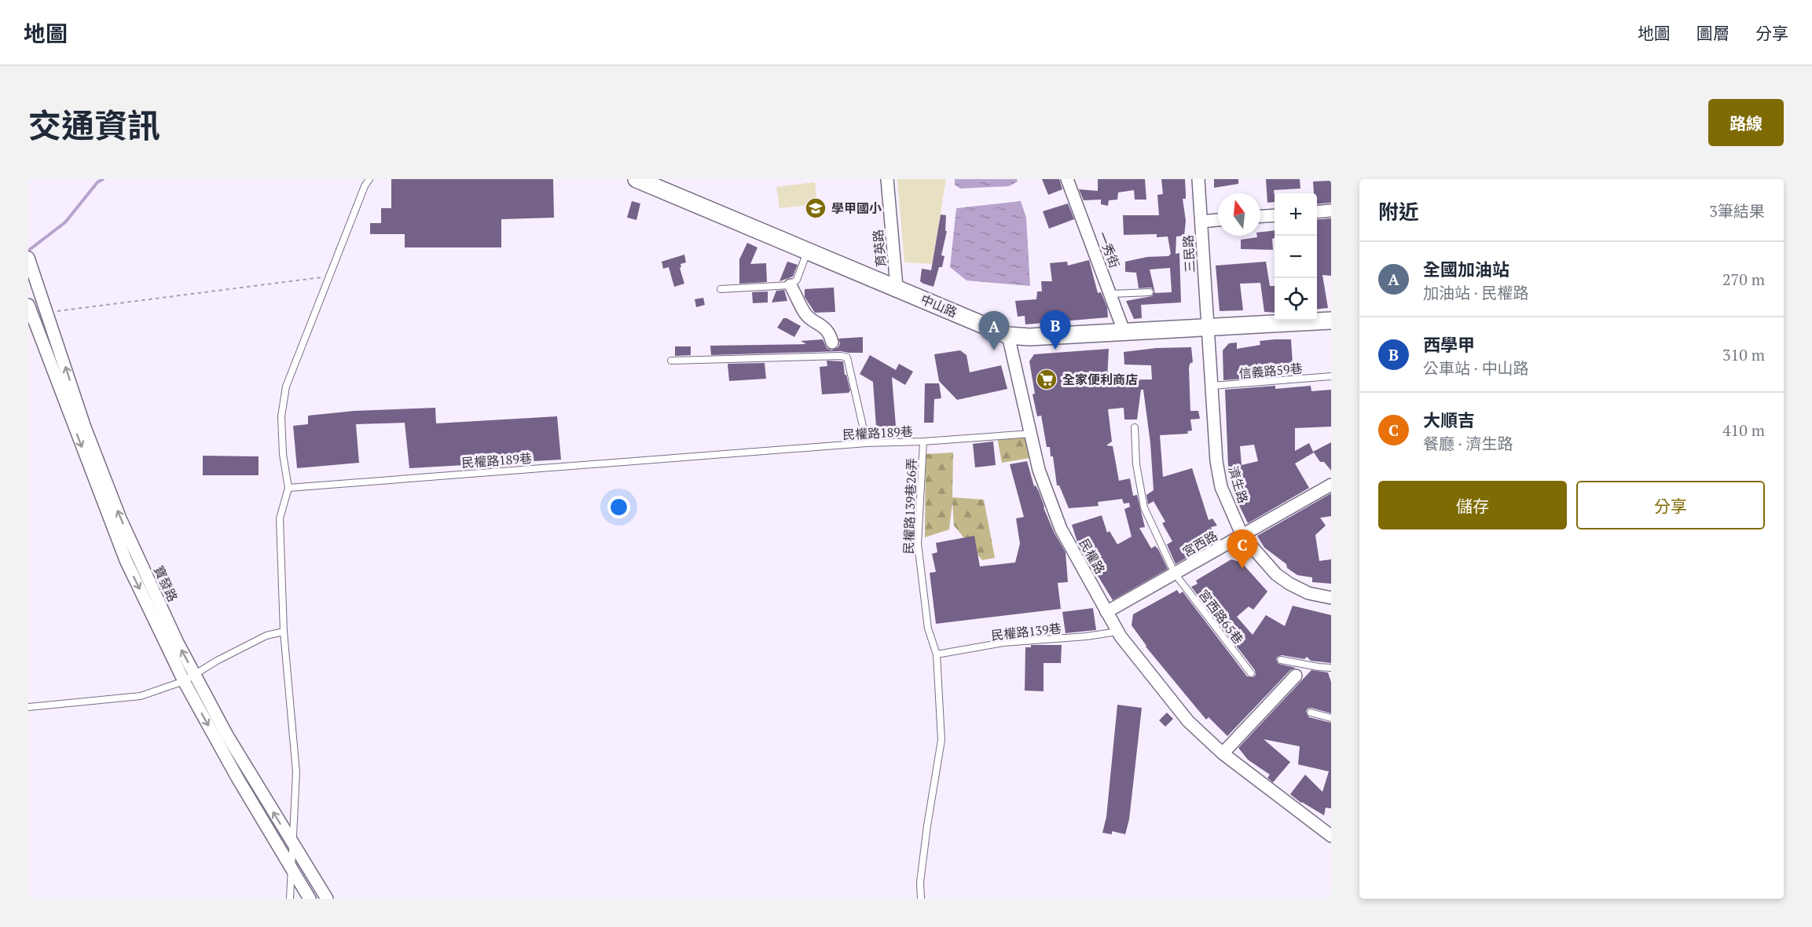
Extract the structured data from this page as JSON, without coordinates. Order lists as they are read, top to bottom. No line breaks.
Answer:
{"streets":{"main road":["中山路"],"street":["育英路","一秀街","三民路","濟生路","宮西路","民權路","寶發路"],"lane":["信義路59巷","民權路189巷","民權路139巷26弄","宮西路65巷","民權路139巷"]},"crossings":[["育英路","中山路"],["一秀街","中山路"],["三民路","中山路"],["三民路","濟生路"],["中山路","濟生路"],["中山路","民權路"],["信義路59巷","濟生路"],["民權路189巷","民權路139巷26弄"],["民權路189巷","民權路"],["濟生路","宮西路"],["民權路139巷26弄","民權路139巷"],["宮西路","民權路"],["宮西路","宮西路65巷"],["民權路","民權路139巷"]],"places":{"school or university":["學甲國小"],"supermarket":["全家便利商店"]},"north":"top","page":{"header":"地圖","nav":["地圖","圖層","分享"],"title":"交通資訊","buttons":["路線",["儲存","分享"]],"heading":["附近","3筆結果"],"map_buttons":["+","−"],"list":[{"mark":"A","name":"全國加油站","note":"加油站 · 民權路","value":"270 m"},{"mark":"B","name":"西學甲","note":"公車站 · 中山路","value":"310 m"},{"mark":"C","name":"大順吉","note":"餐廳 · 濟生路","value":"410 m"}],"pins":["B","A","C"]}}
